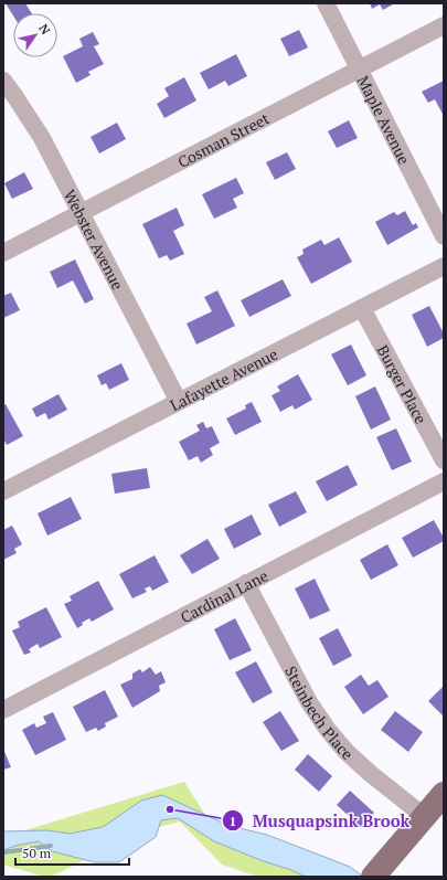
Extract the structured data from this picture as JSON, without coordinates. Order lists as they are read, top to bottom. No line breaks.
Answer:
{"streets":{"street":["Maple Avenue","Cosman Street","Webster Avenue","Lafayette Avenue","Burger Place","Cardinal Lane","Steinbech Place"]},"crossings":[["Maple Avenue","Cosman Street"],["Cosman Street","Webster Avenue"],["Webster Avenue","Lafayette Avenue"],["Lafayette Avenue","Burger Place"],["Cardinal Lane","Steinbech Place"]],"places":["Musquapsink Brook"],"scale_bar":"50 m","north":"top right"}
